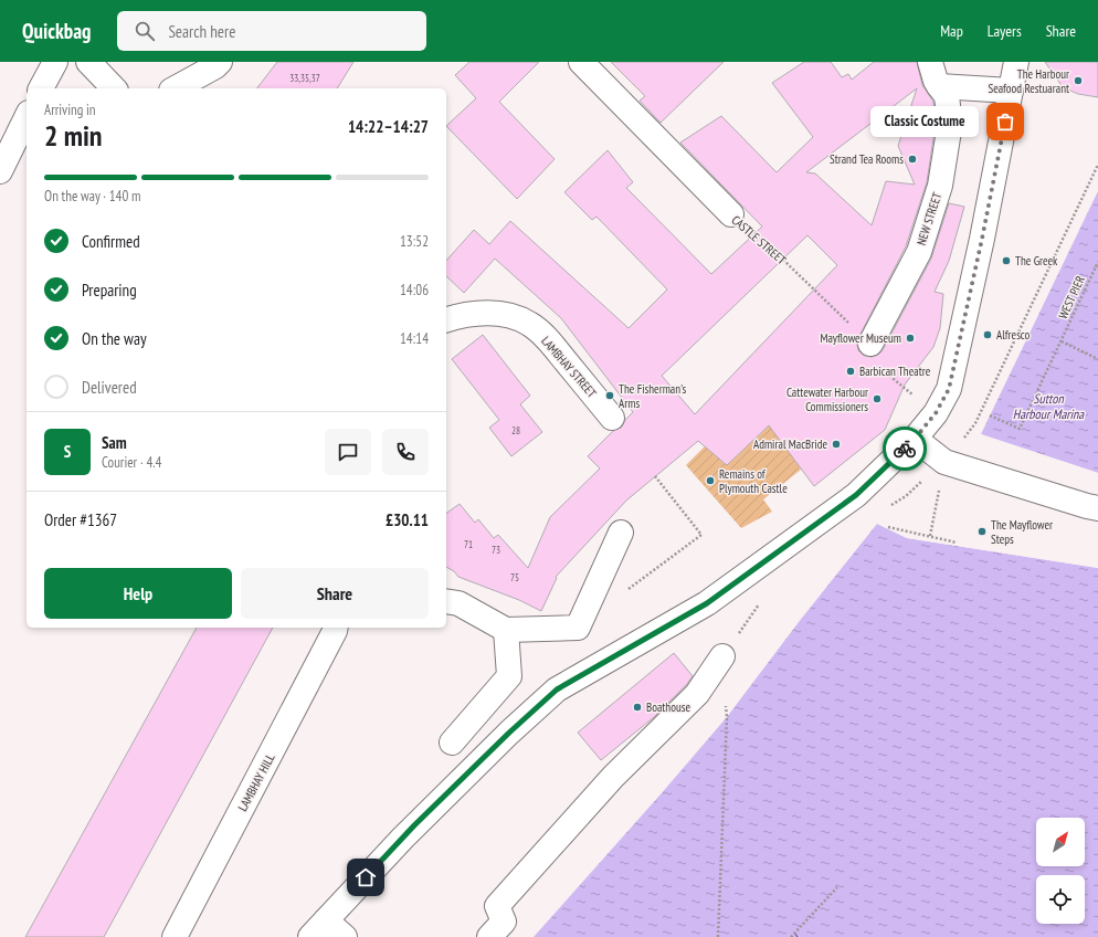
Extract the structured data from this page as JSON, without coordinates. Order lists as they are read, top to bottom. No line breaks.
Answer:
{"streets":{"street":["NEW STREET","CASTLE STREET","LAMBHAY STREET","LAMBHAY HILL"],"path":["WEST PIER"]},"crossings":[["NEW STREET","CASTLE STREET"]],"water":["Sutton Harbour Marina"],"places":["The Harbour Seafood Restuarant","Classic Costume","Strand Tea Rooms","The Greek","Alfresco","Mayflower Museum","Barbican Theatre","The Fisherman's Arms","Cattewater Harbour Commissioners","Admiral MacBride","Remains of Plymouth Castle","The Mayflower Steps","Boathouse"],"house_numbers":["33,35,37","28","71","73","75"],"north":"top right","page":{"header":"Quickbag","search":"Search here","nav":["Map","Layers","Share"],"heading":["2 min","Arriving in","14:22–14:27"],"panel":["Sam","Courier · 4.4","Order #1367","£30.11"],"bubble":"Classic Costume","bar":"On the way · 140 m","list":[["Confirmed","13:52"],["Preparing","14:06"],["On the way","14:14"],"Delivered"],"round":"S","buttons":["Help","Share"]}}
